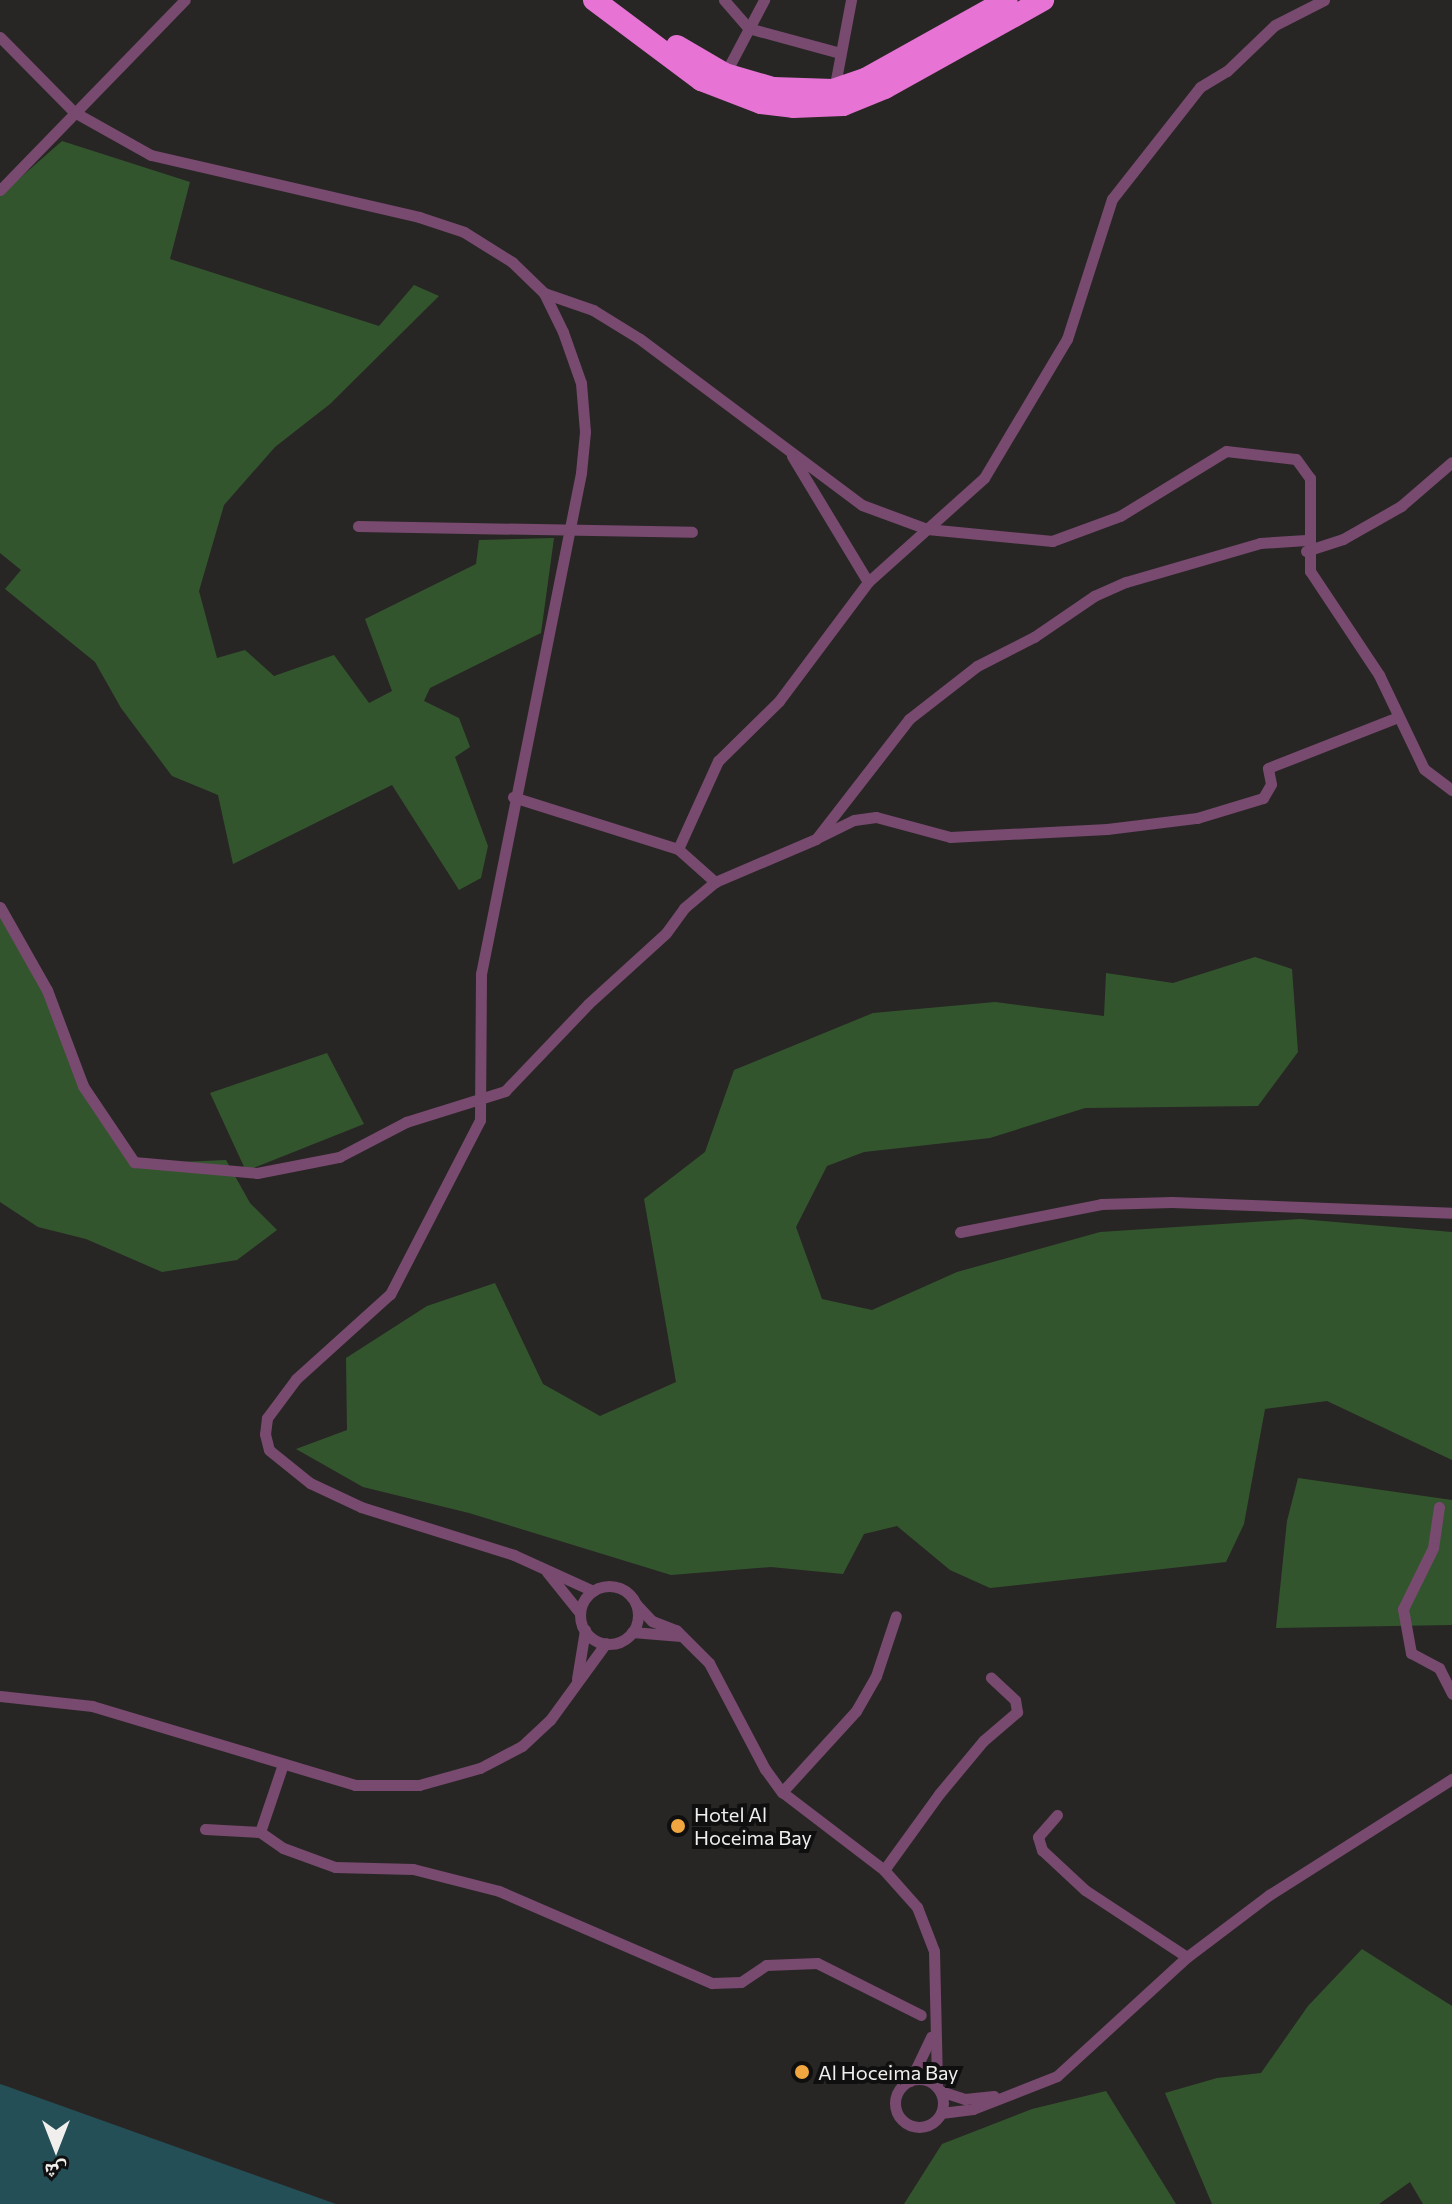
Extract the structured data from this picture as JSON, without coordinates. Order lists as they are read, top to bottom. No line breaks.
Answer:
{"places":["Hotel Al Hoceima Bay","Al Hoceima Bay"],"north":"bottom"}
